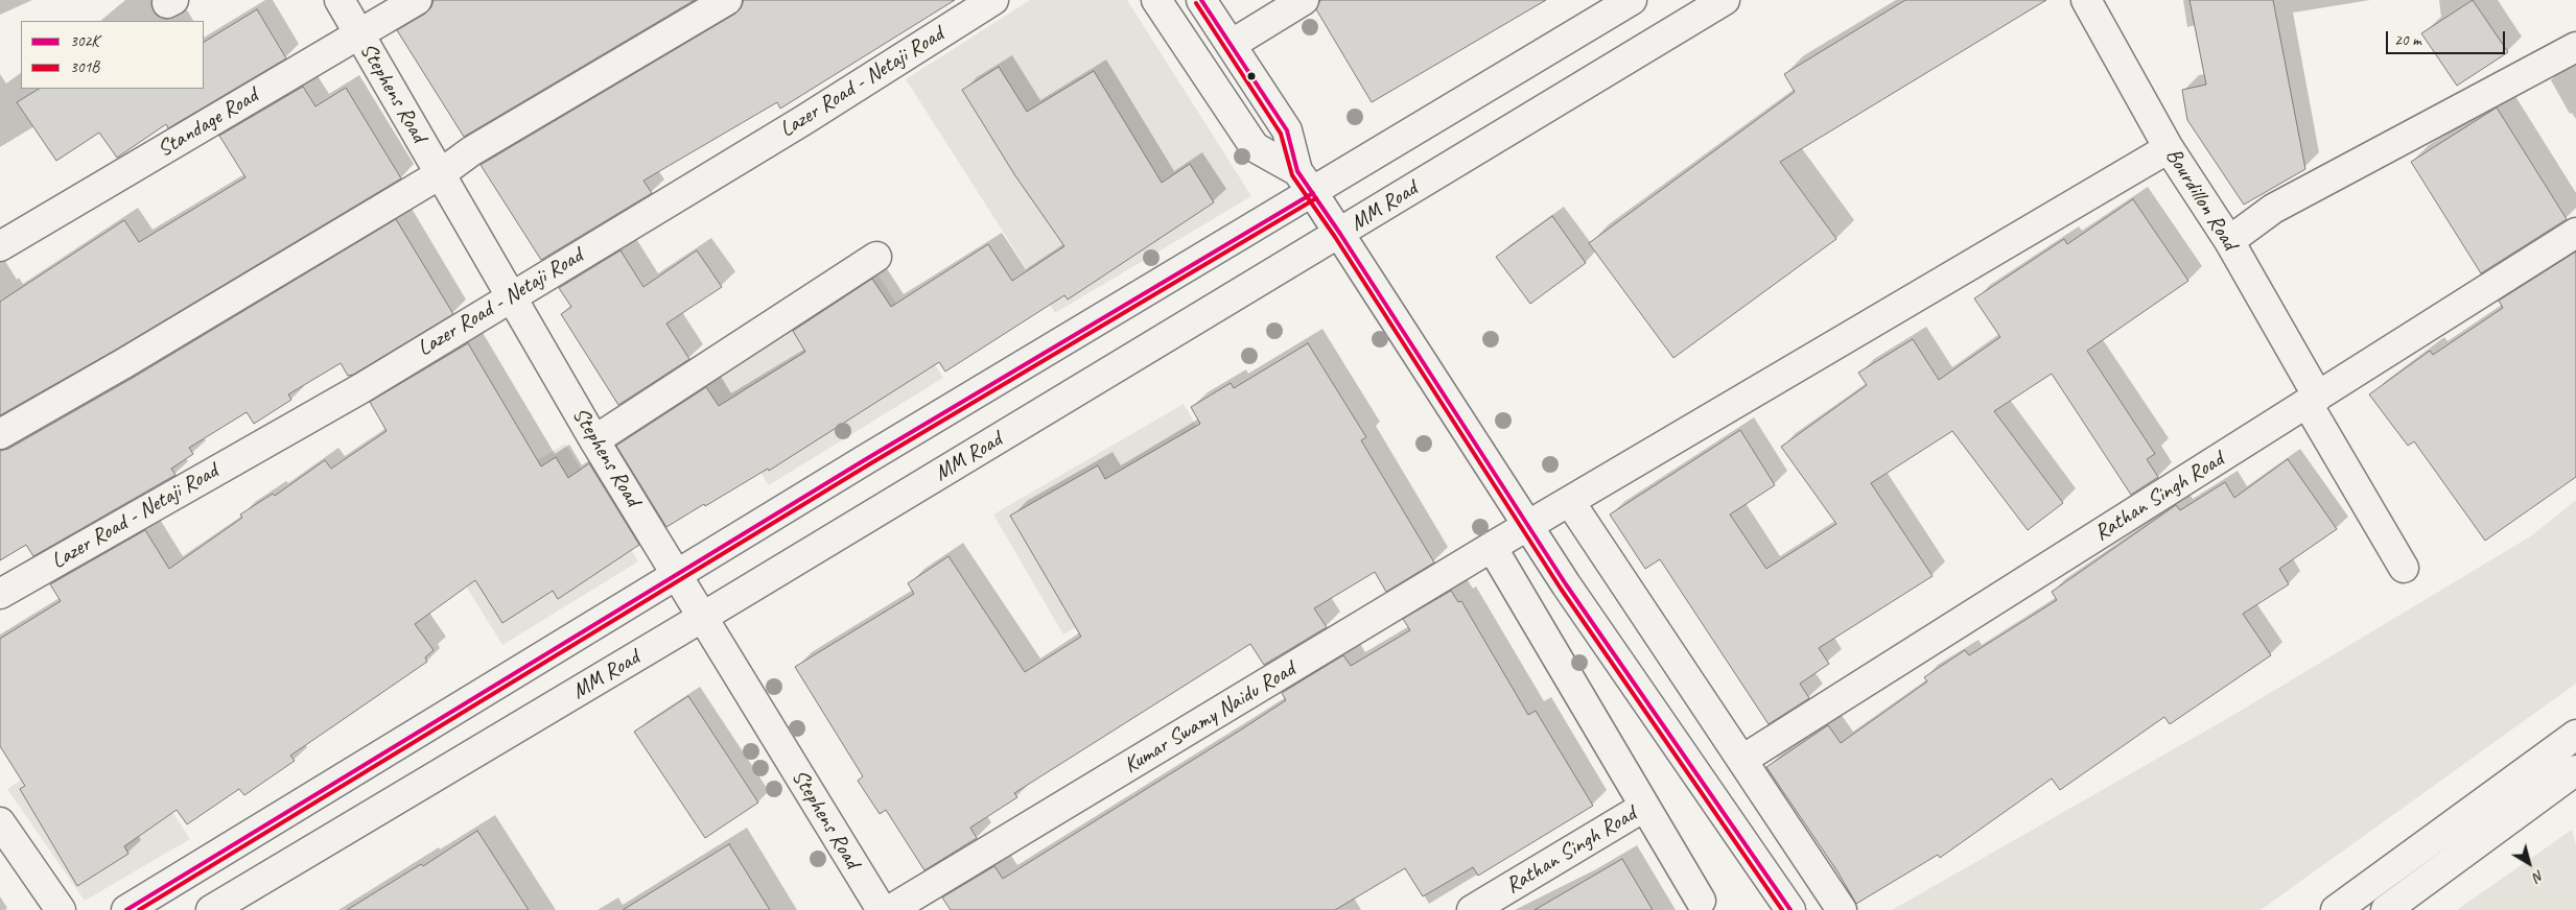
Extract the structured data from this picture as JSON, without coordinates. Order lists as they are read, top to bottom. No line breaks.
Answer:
{"streets":{"street":["Lazer Road - Netaji Road","Stephens Road","Standage Road","Bourdillon Road","MM Road","Rathan Singh Road","Kumar Swamy Naidu Road"]},"crossings":[["Lazer Road - Netaji Road","Stephens Road"],["Stephens Road","Standage Road"],["Stephens Road","MM Road"],["Bourdillon Road","Rathan Singh Road"],["Bourdillon Road","Kumar Swamy Naidu Road"]],"lines":["transit line 302K","transit line 301B"],"legend":["302K","301B"],"scale_bar":"20 m","north":"bottom right"}
